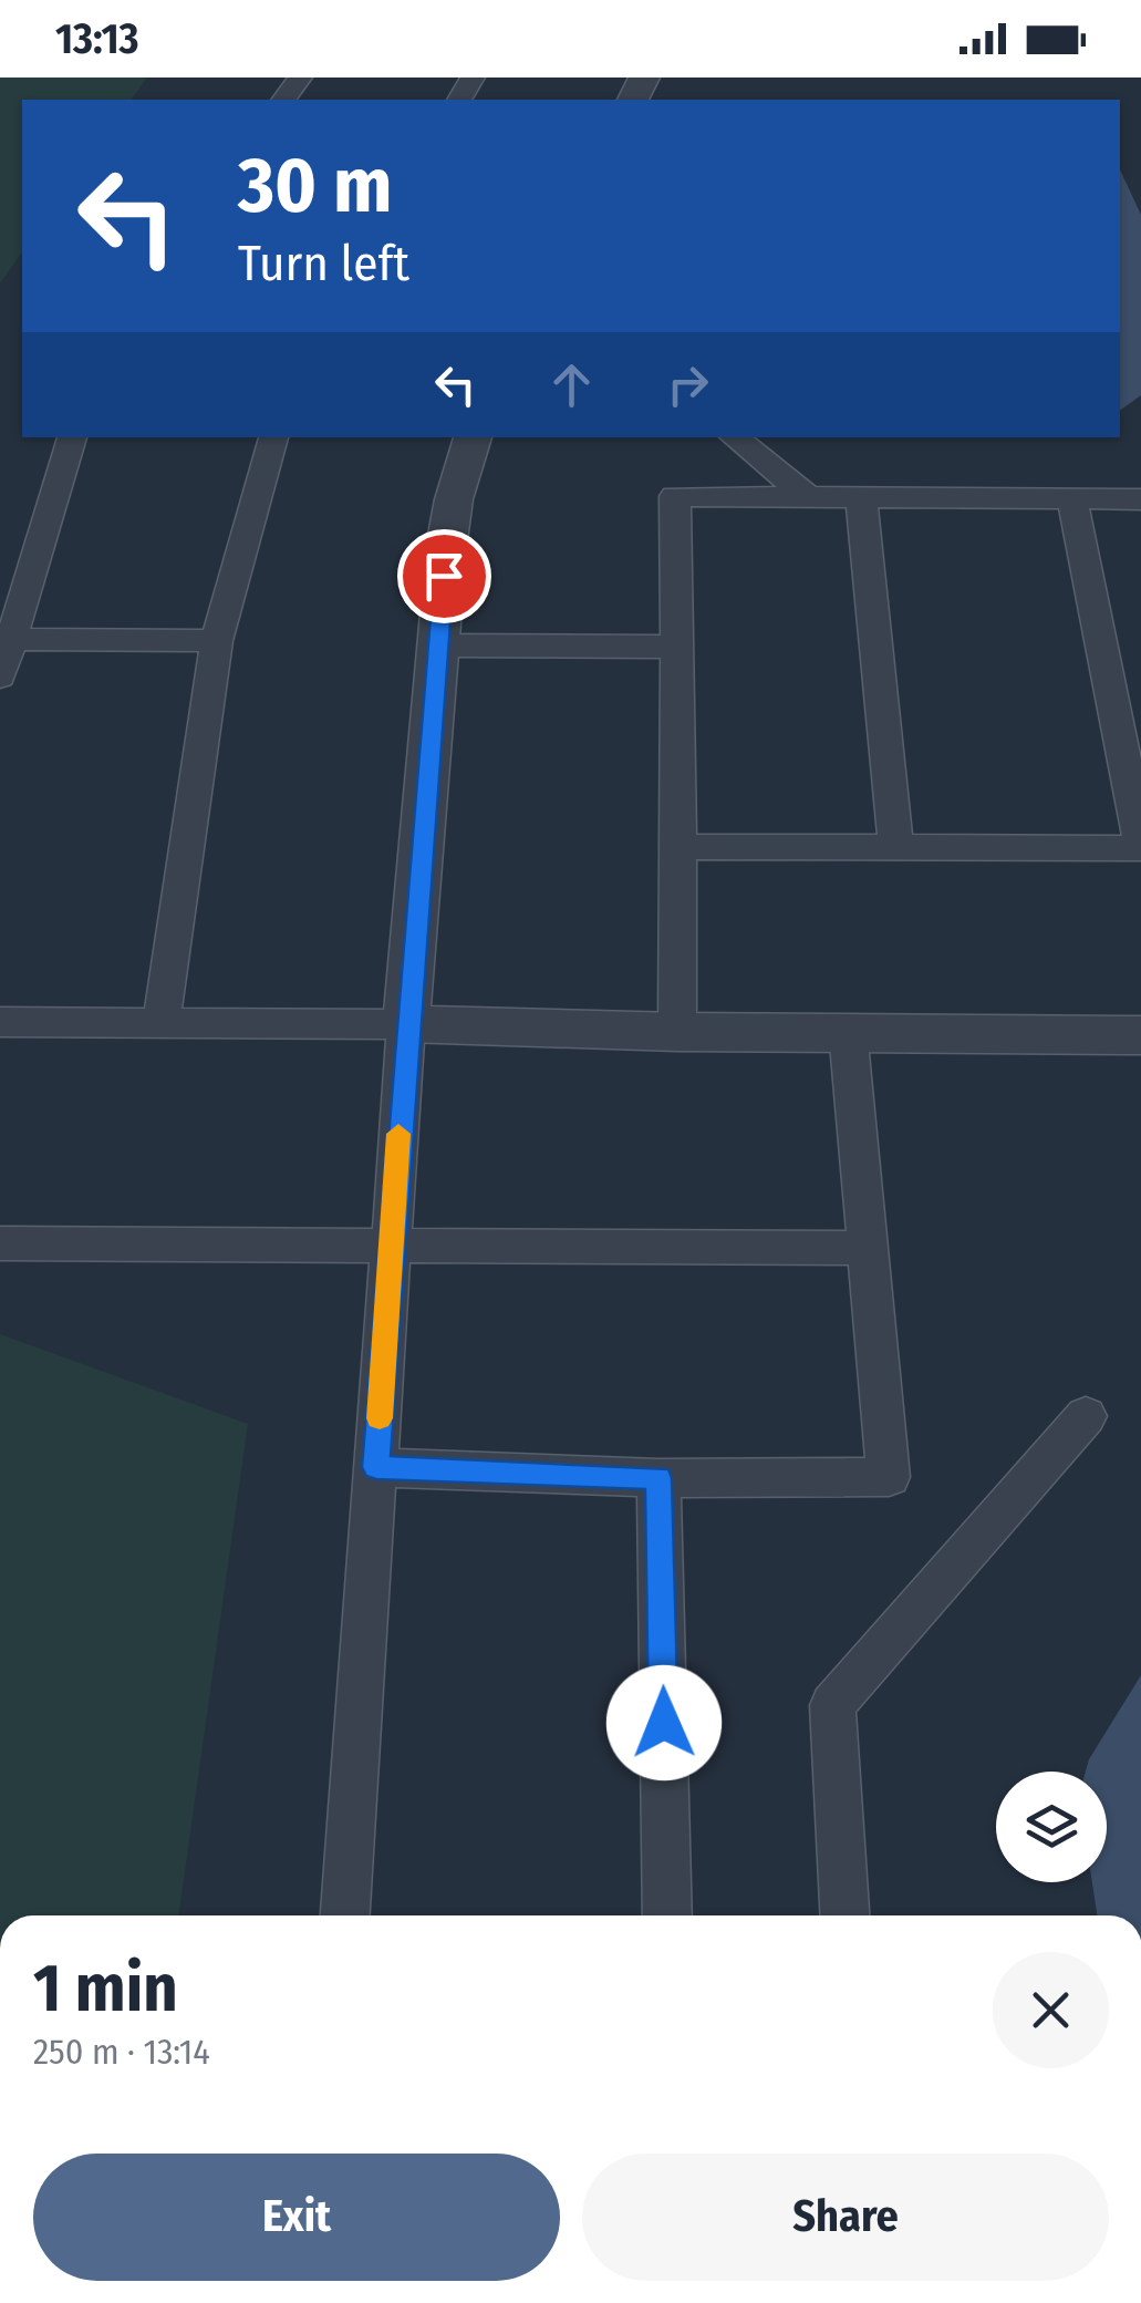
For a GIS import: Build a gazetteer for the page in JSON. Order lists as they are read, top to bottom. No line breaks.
{"page":{"status":"13:13","turn":["30 m","Turn left"],"heading":["1 min","250 m · 13:14"],"buttons":["Exit","Share"]}}
